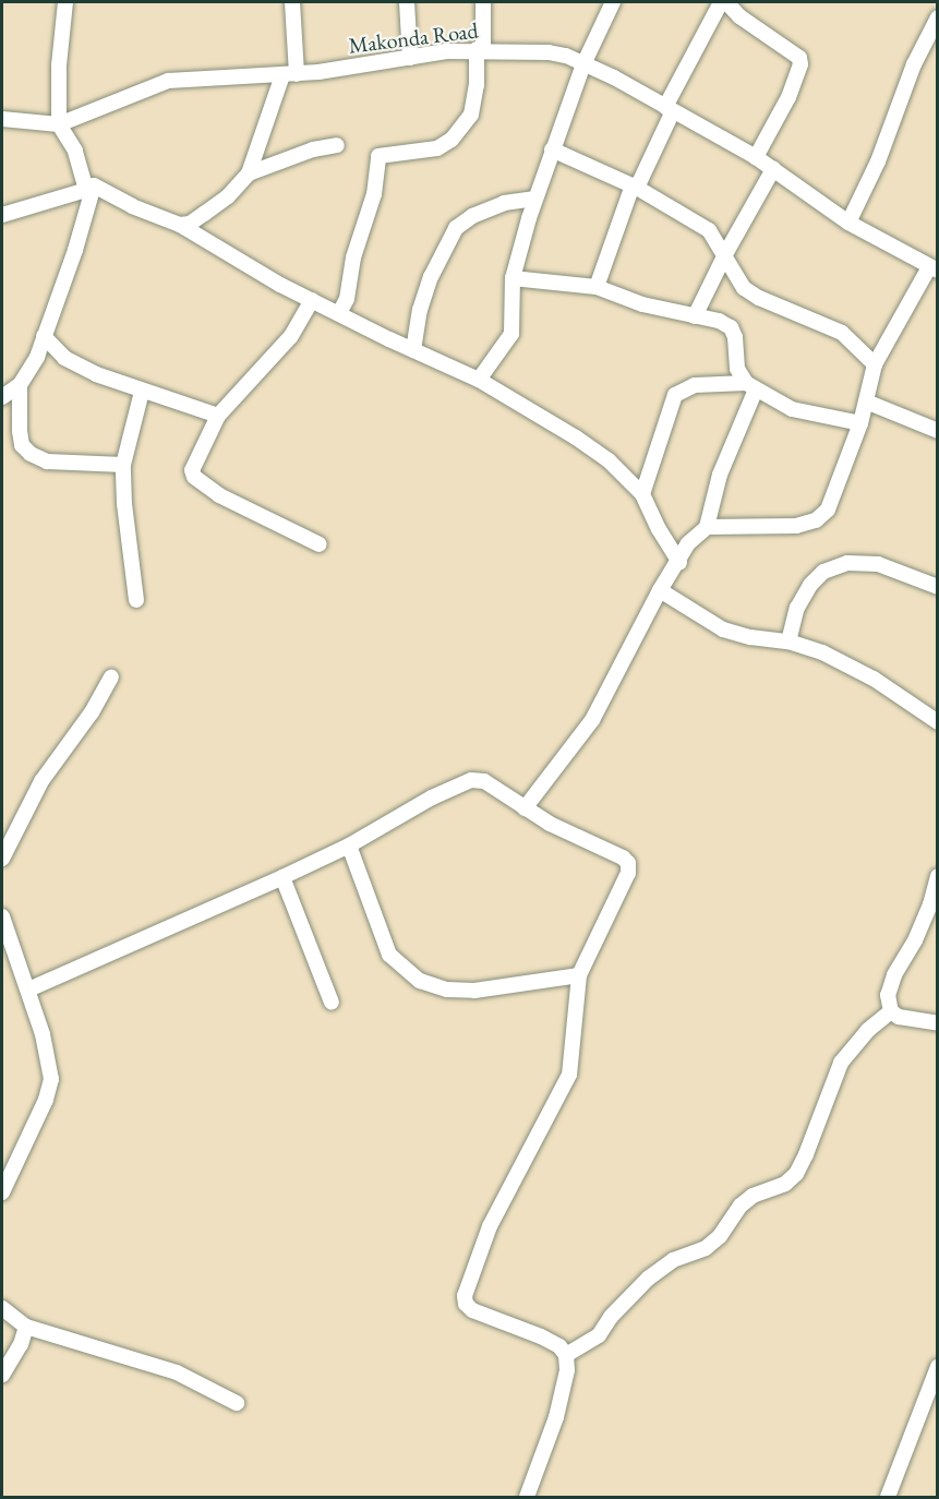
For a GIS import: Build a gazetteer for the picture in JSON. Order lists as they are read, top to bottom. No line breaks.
{"streets":{"street":["Makonda Road"]}}
